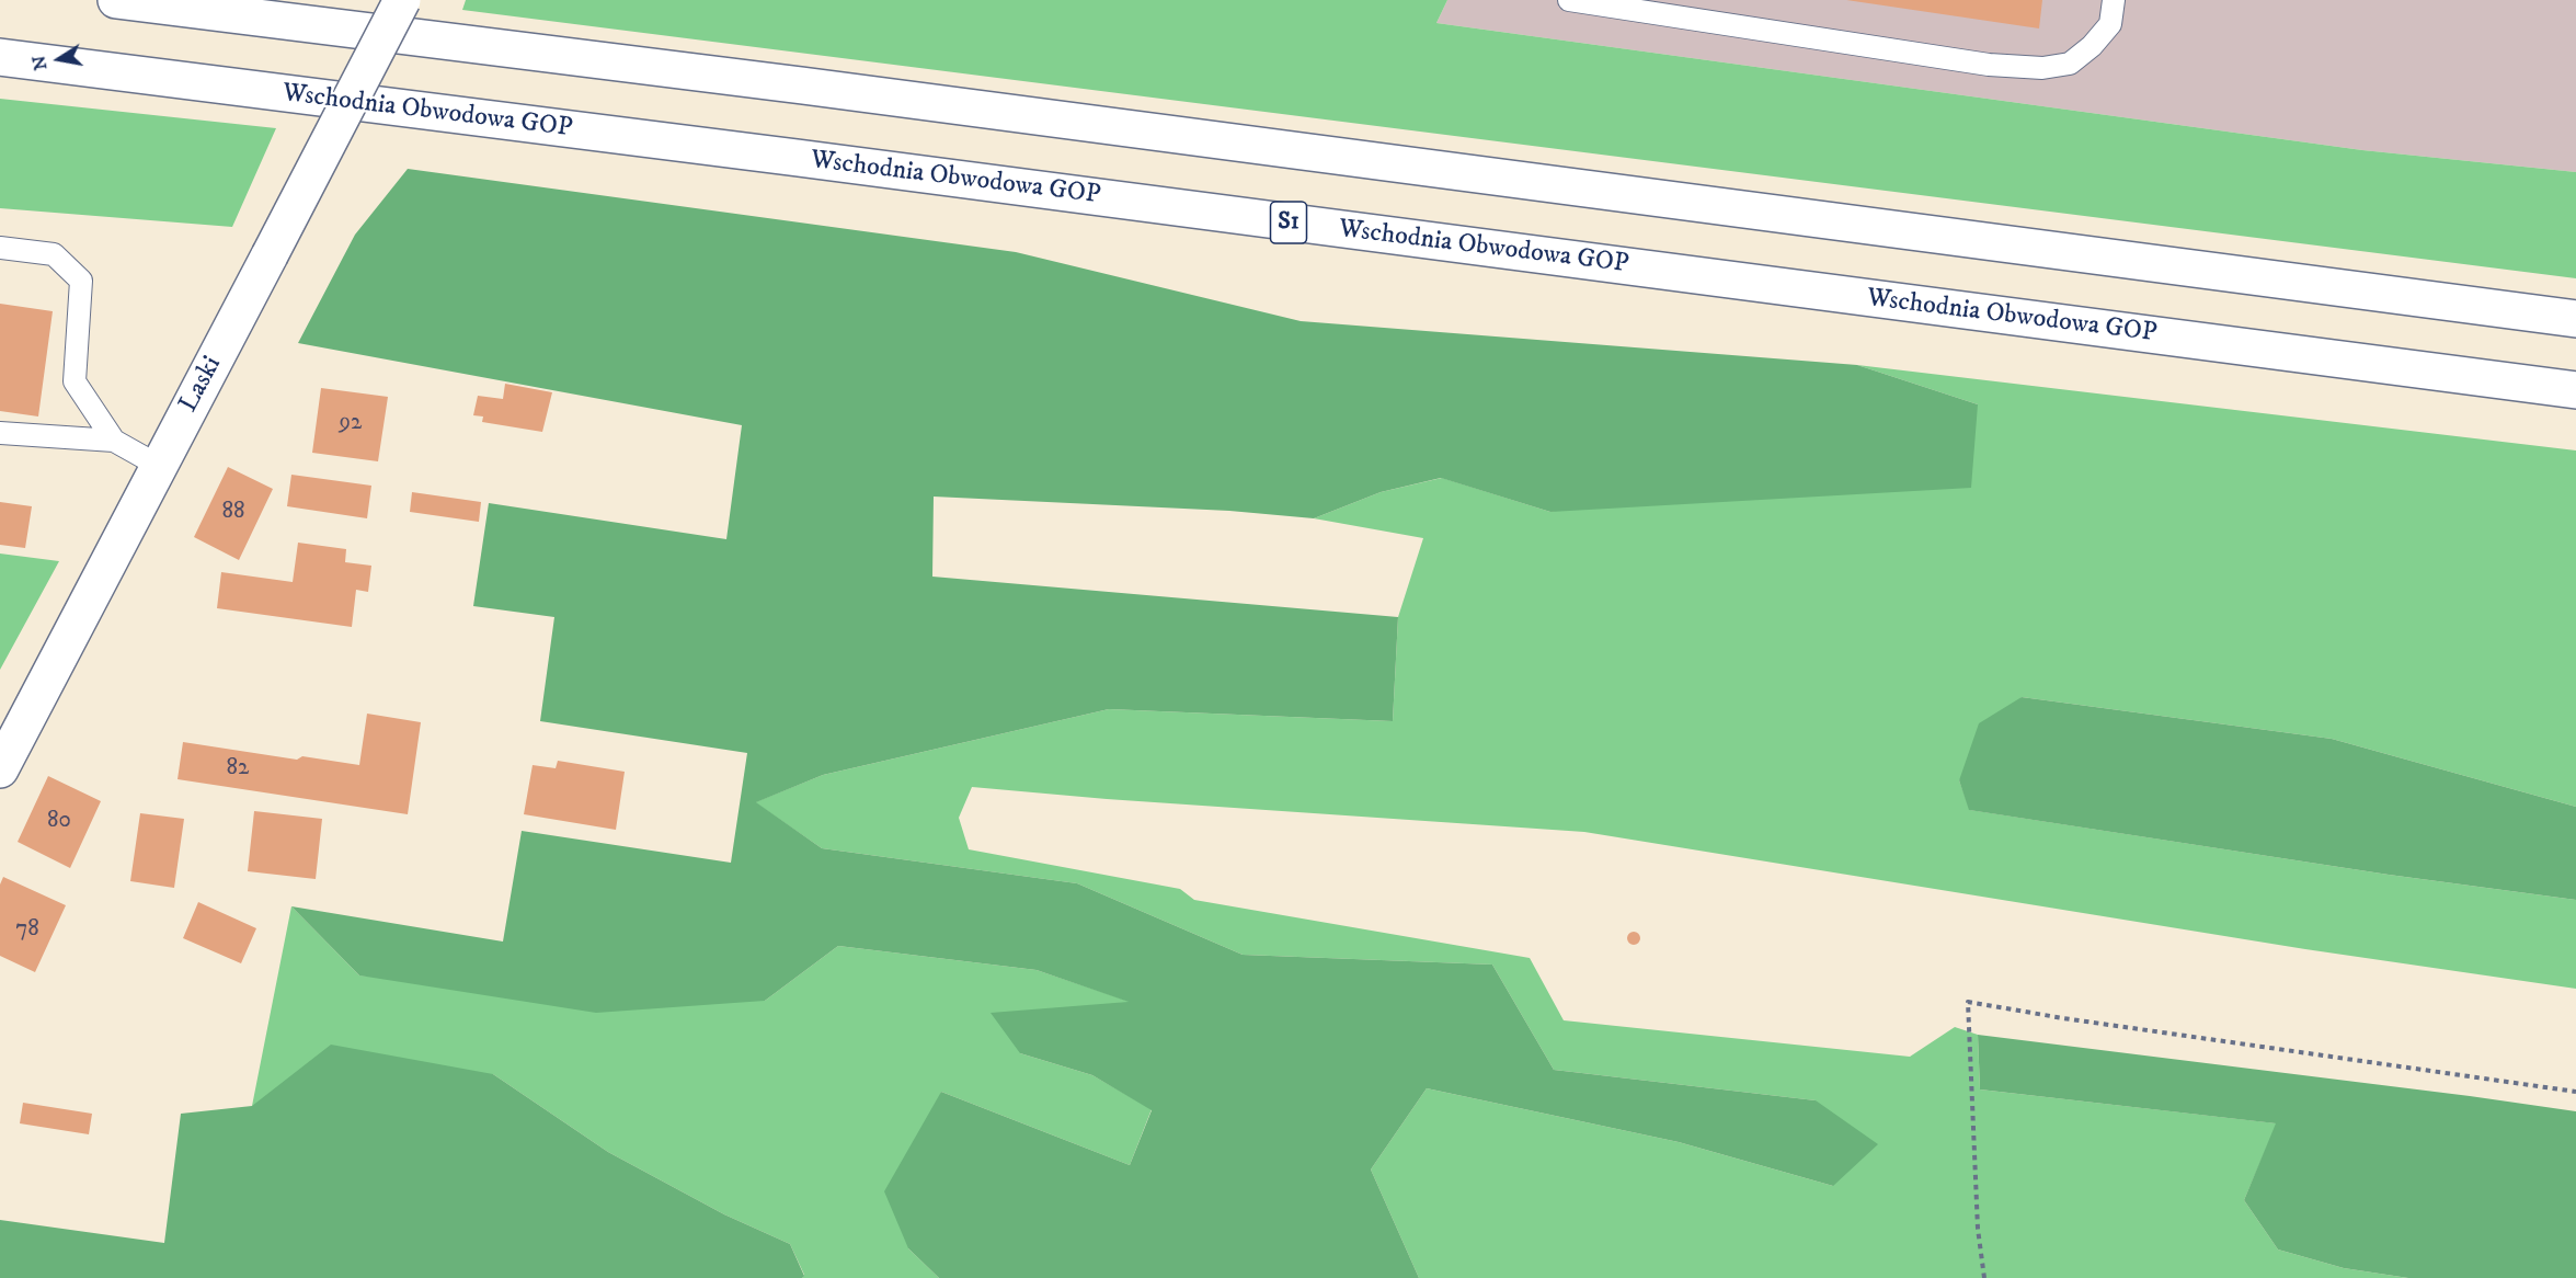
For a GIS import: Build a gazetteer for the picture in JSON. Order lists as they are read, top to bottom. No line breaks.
{"streets":{"main road":["Wschodnia Obwodowa GOP","S1","Laski"]},"house_numbers":["92","88","82","80","78"],"north":"left"}
